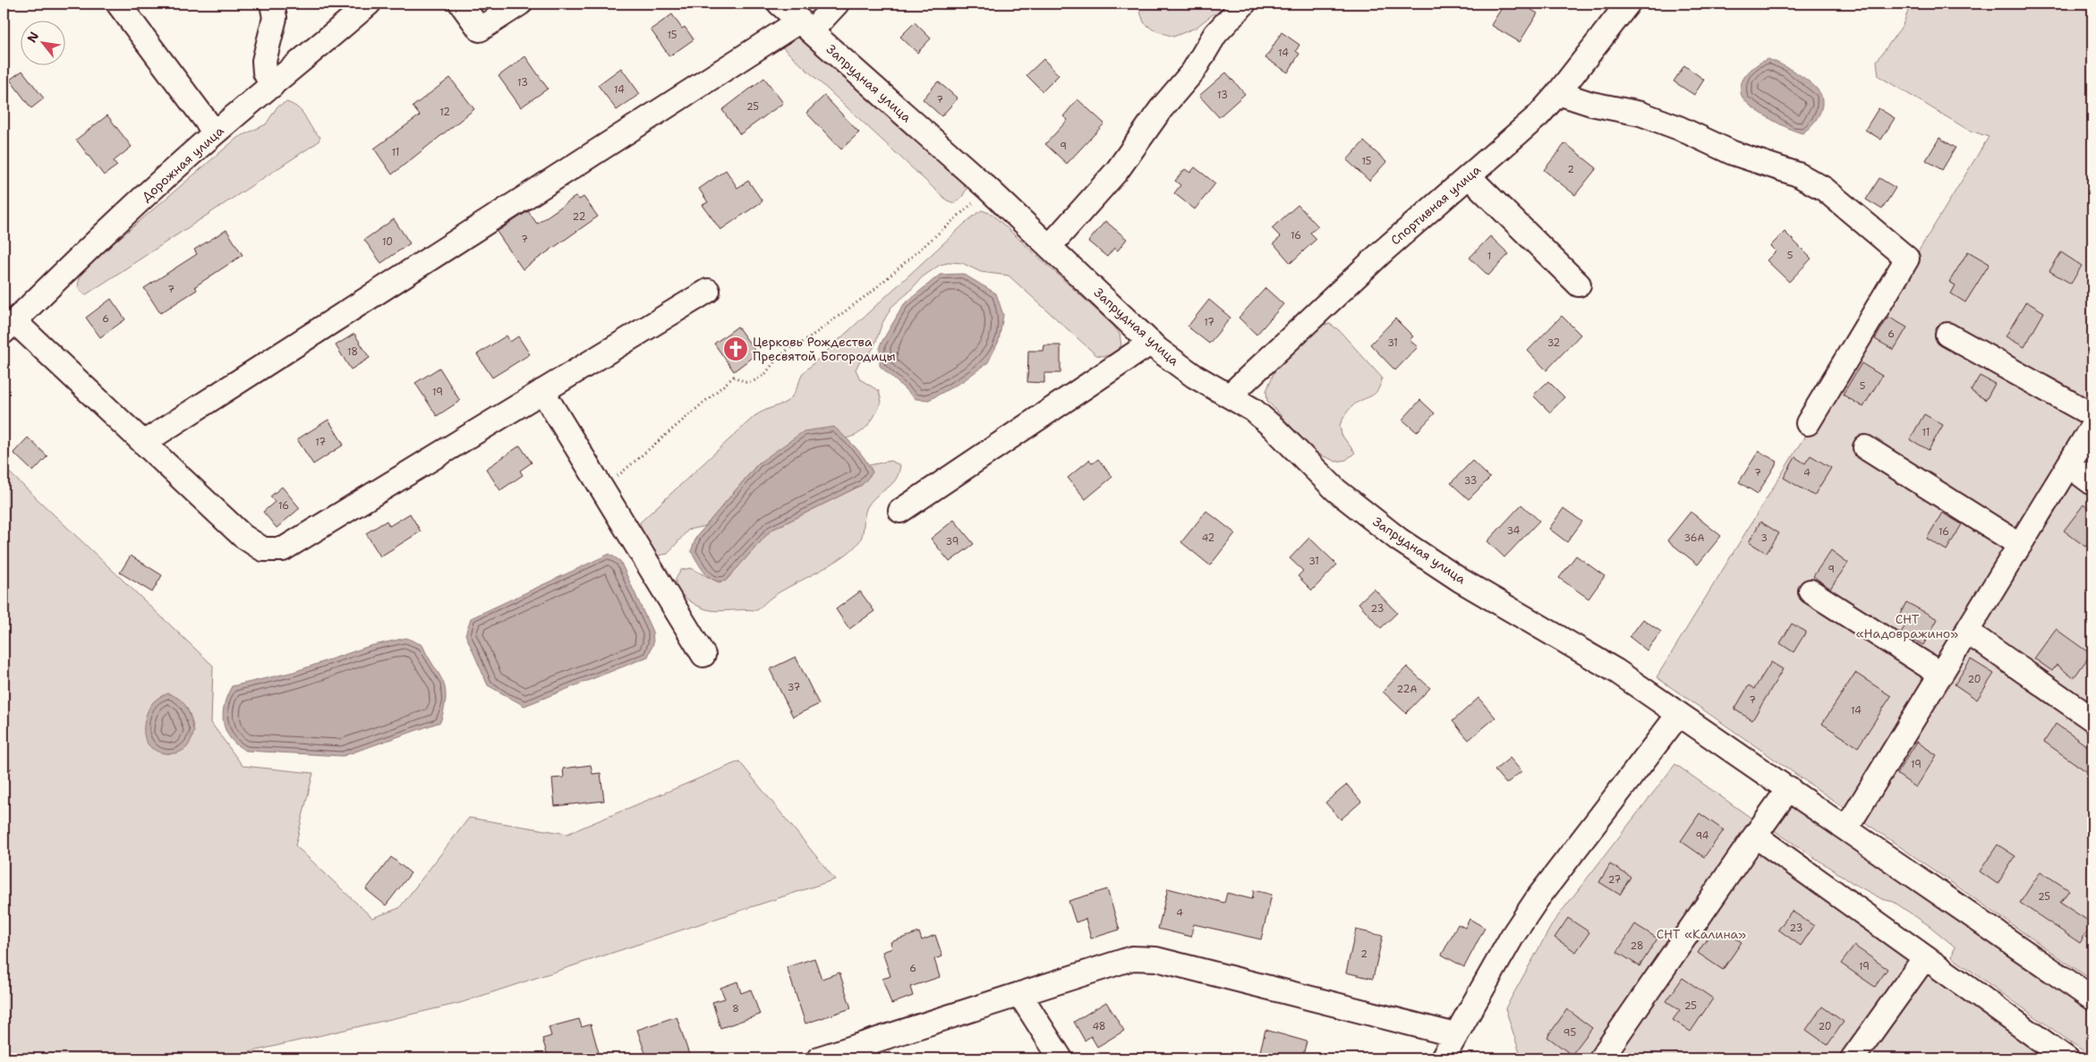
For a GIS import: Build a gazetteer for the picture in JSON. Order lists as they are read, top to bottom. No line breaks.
{"streets":{"street":["Запрудная улица","Дорожная улица","Спортивная улица"]},"crossings":[["Запрудная улица","Спортивная улица"]],"parks":["СНТ «Надовражино»","СНТ «Калина»"],"places":{"church":["Церковь Рождества Пресвятой Богородицы"]},"house_numbers":["15","14","13","14","13","7","25","12","9","11","15","2","22","16","7","10","5","1","7","6","17","6","31","32","18","5","19","11","17","7","4","33","16","34","16","42","36А","3","39","31","9","23","20","37","22А","7","14","19","94","27","25","4","23","28","2","19","6","25","8","48","20","95"],"north":"top left"}
